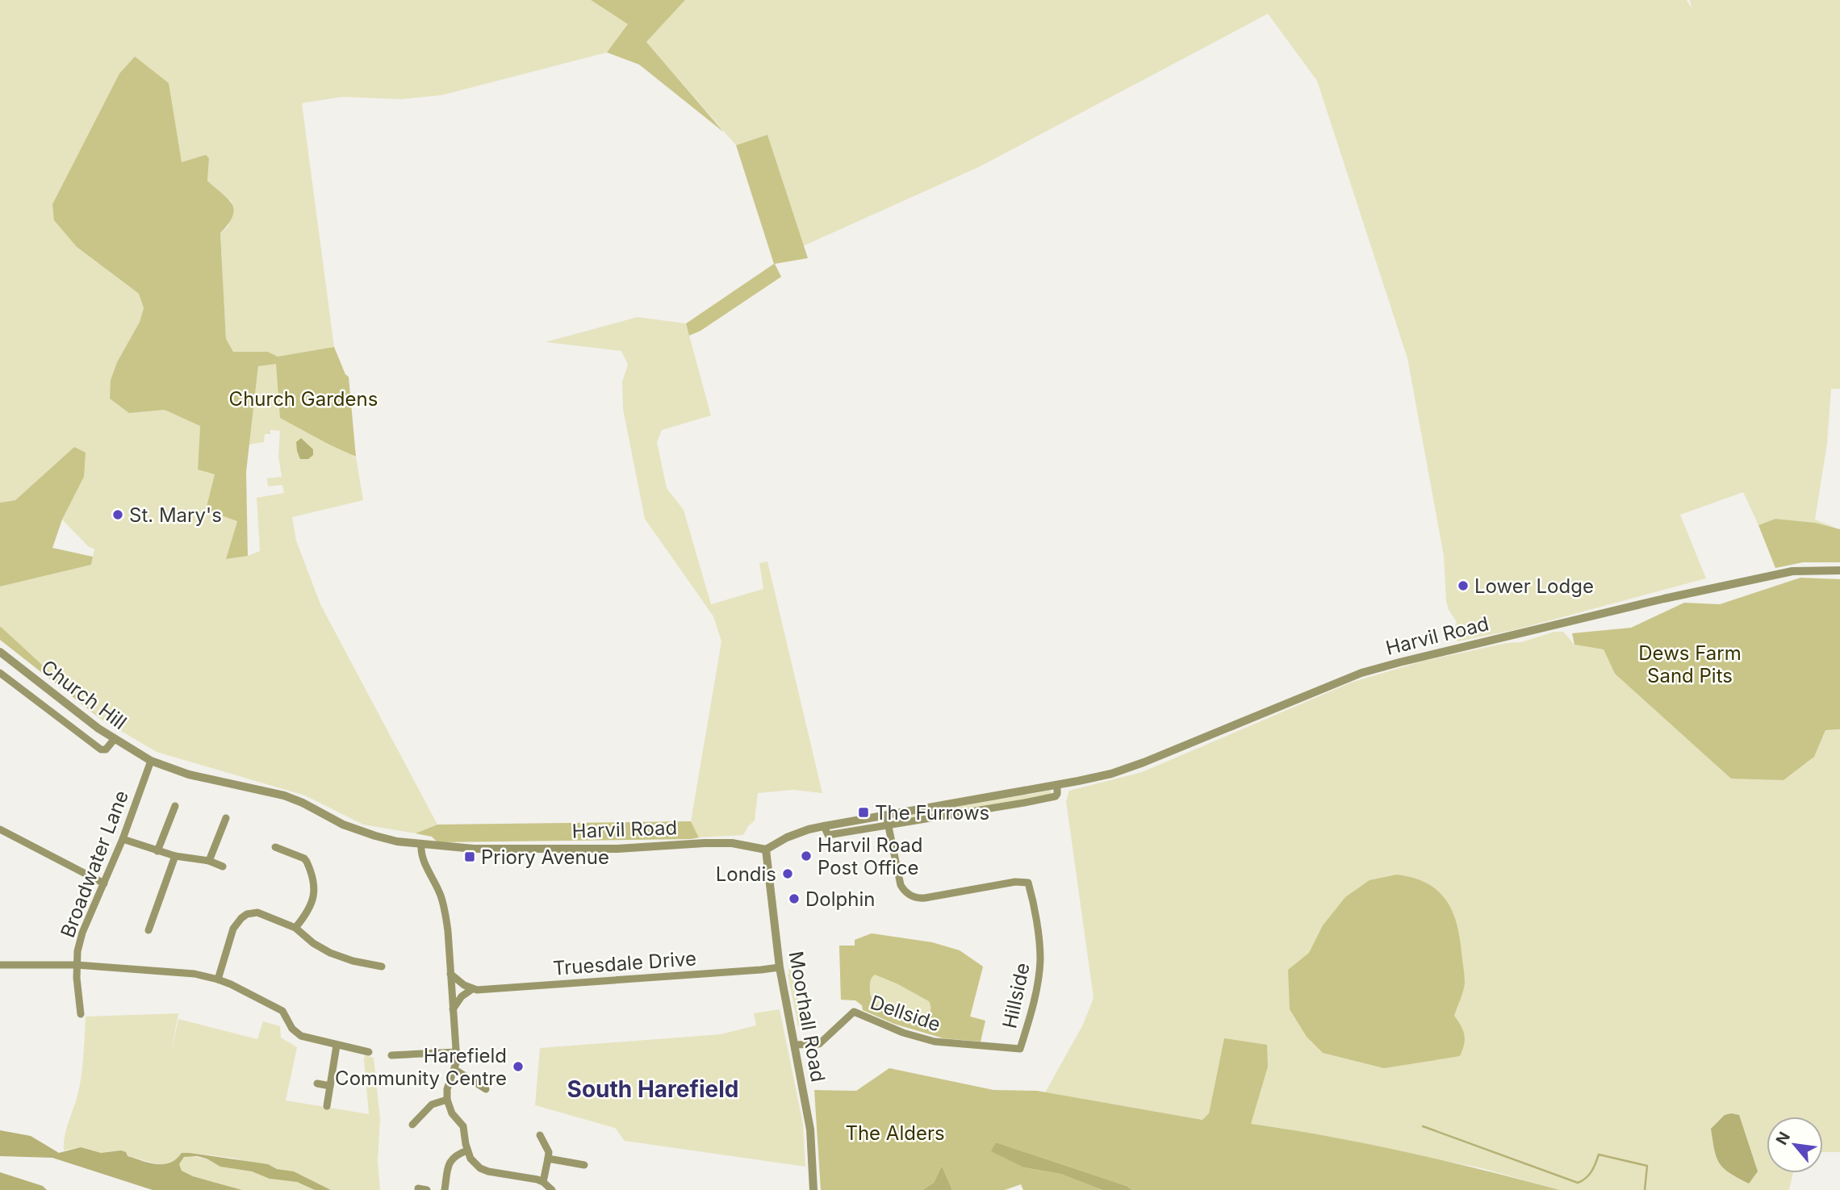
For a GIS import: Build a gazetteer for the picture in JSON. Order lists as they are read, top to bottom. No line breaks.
{"streets":{"street":["Harvil Road","Church Hill","Broadwater Lane","Truesdale Drive","Hillside","Dellside","Moorhall Road"]},"crossings":[["Harvil Road","Church Hill"],["Harvil Road","Moorhall Road"],["Church Hill","Broadwater Lane"],["Truesdale Drive","Moorhall Road"],["Hillside","Dellside"],["Dellside","Moorhall Road"]],"districts":["South Harefield"],"parks":["Church Gardens","Dews Farm Sand Pits","The Alders"],"places":{"other":["St. Mary's","Lower Lodge","Harvil Road Post Office","Londis","Dolphin","Harefield Community Centre"],"transit":["The Furrows","Priory Avenue"]},"north":"top left"}
